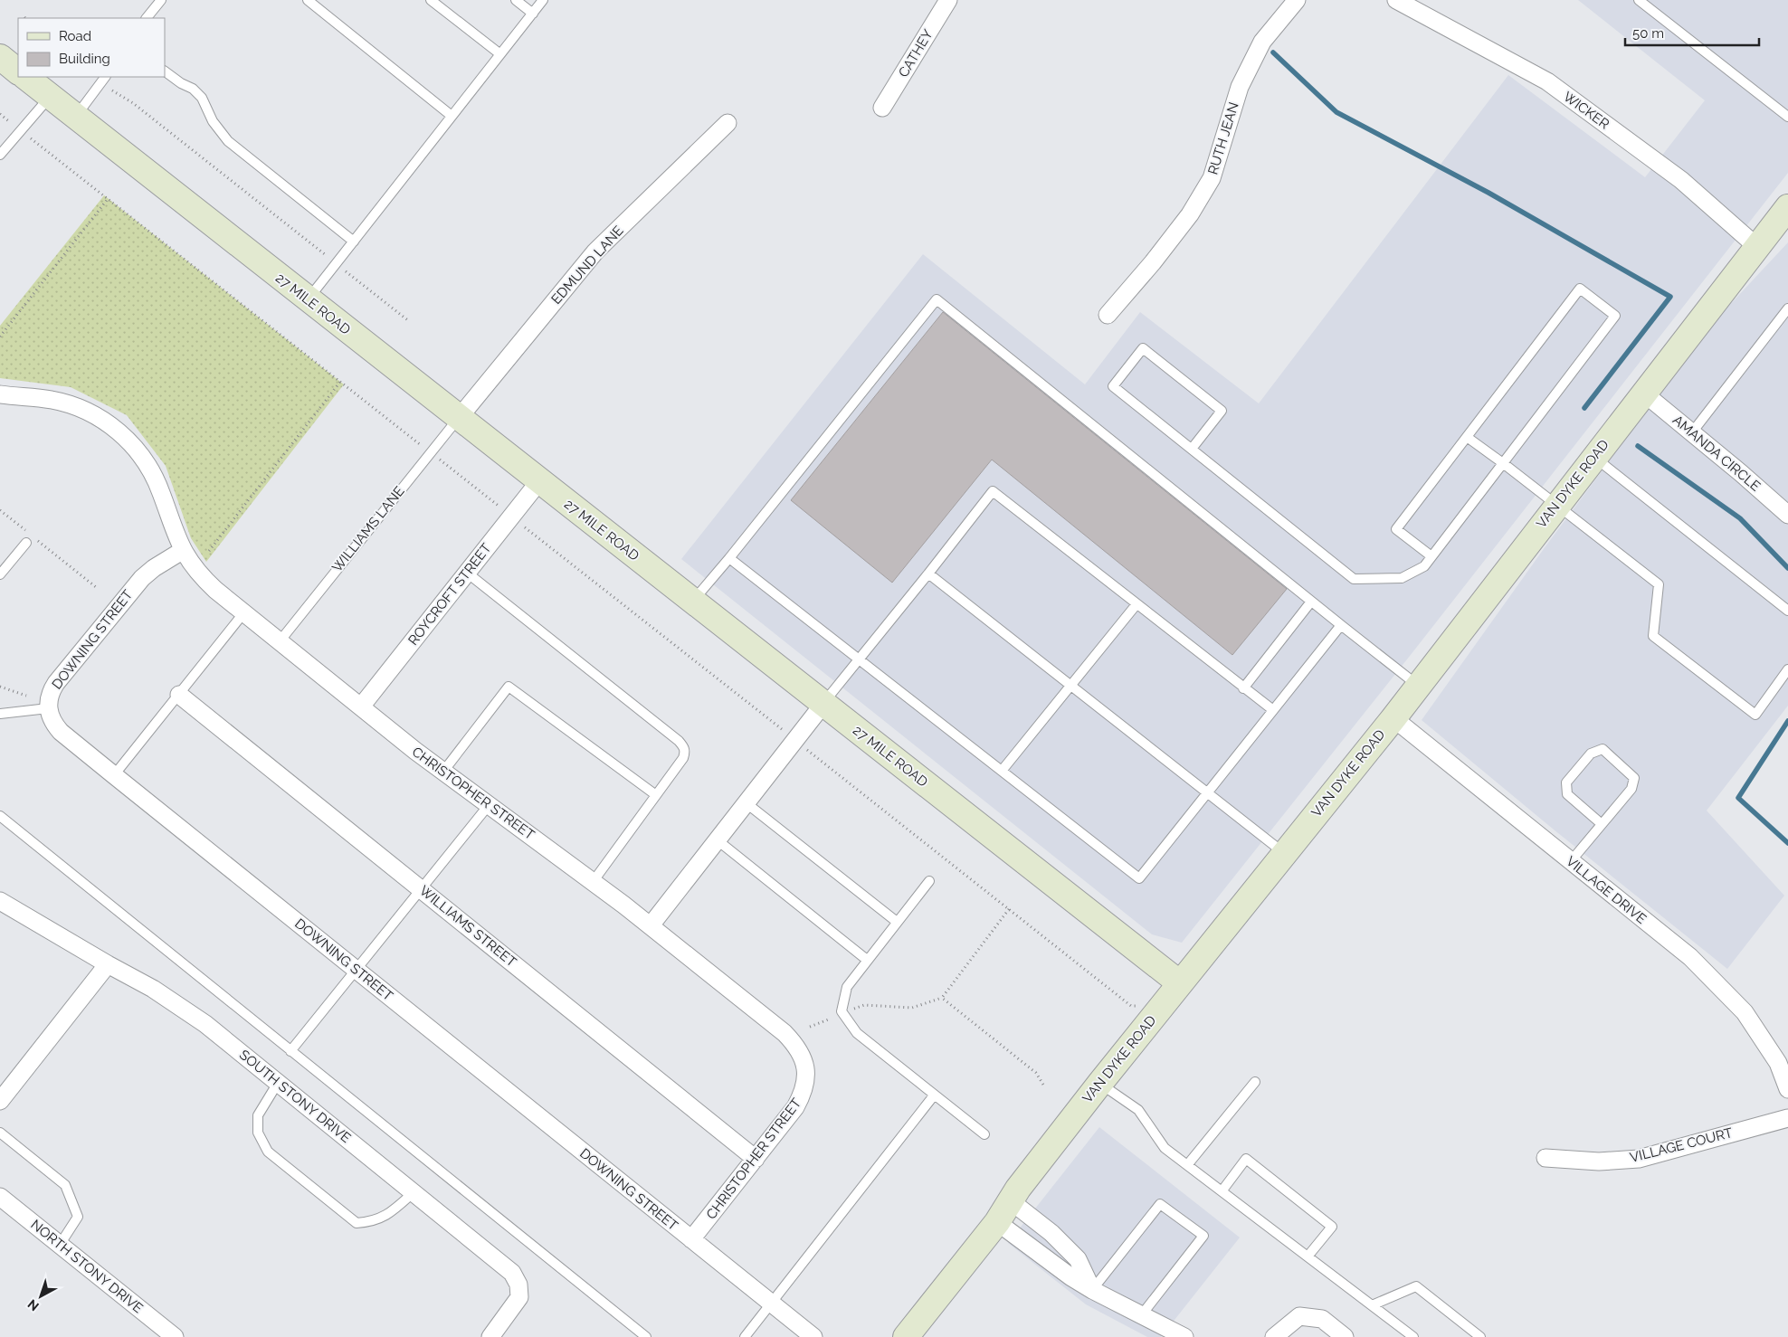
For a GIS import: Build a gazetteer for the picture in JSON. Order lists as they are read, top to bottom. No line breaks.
{"streets":{"street":["CATHEY","WICKER","RUTH JEAN","EDMUND LANE","27 MILE ROAD","AMANDA CIRCLE","VAN DYKE ROAD","ROYCROFT STREET","DOWNING STREET","CHRISTOPHER STREET","VILLAGE DRIVE","WILLIAMS STREET","SOUTH STONY DRIVE","VILLAGE COURT","NORTH STONY DRIVE"],"lane":["WILLIAMS LANE"]},"crossings":[["WICKER","VAN DYKE ROAD"],["EDMUND LANE","27 MILE ROAD"],["EDMUND LANE","WILLIAMS LANE"],["27 MILE ROAD","VAN DYKE ROAD"],["27 MILE ROAD","WILLIAMS LANE"],["27 MILE ROAD","ROYCROFT STREET"],["AMANDA CIRCLE","VAN DYKE ROAD"],["VAN DYKE ROAD","VILLAGE DRIVE"],["WILLIAMS LANE","CHRISTOPHER STREET"],["ROYCROFT STREET","CHRISTOPHER STREET"],["DOWNING STREET","CHRISTOPHER STREET"],["CHRISTOPHER STREET","WILLIAMS STREET"]],"legend":["Road","Building"],"scale_bar":"50 m","north":"bottom left"}
